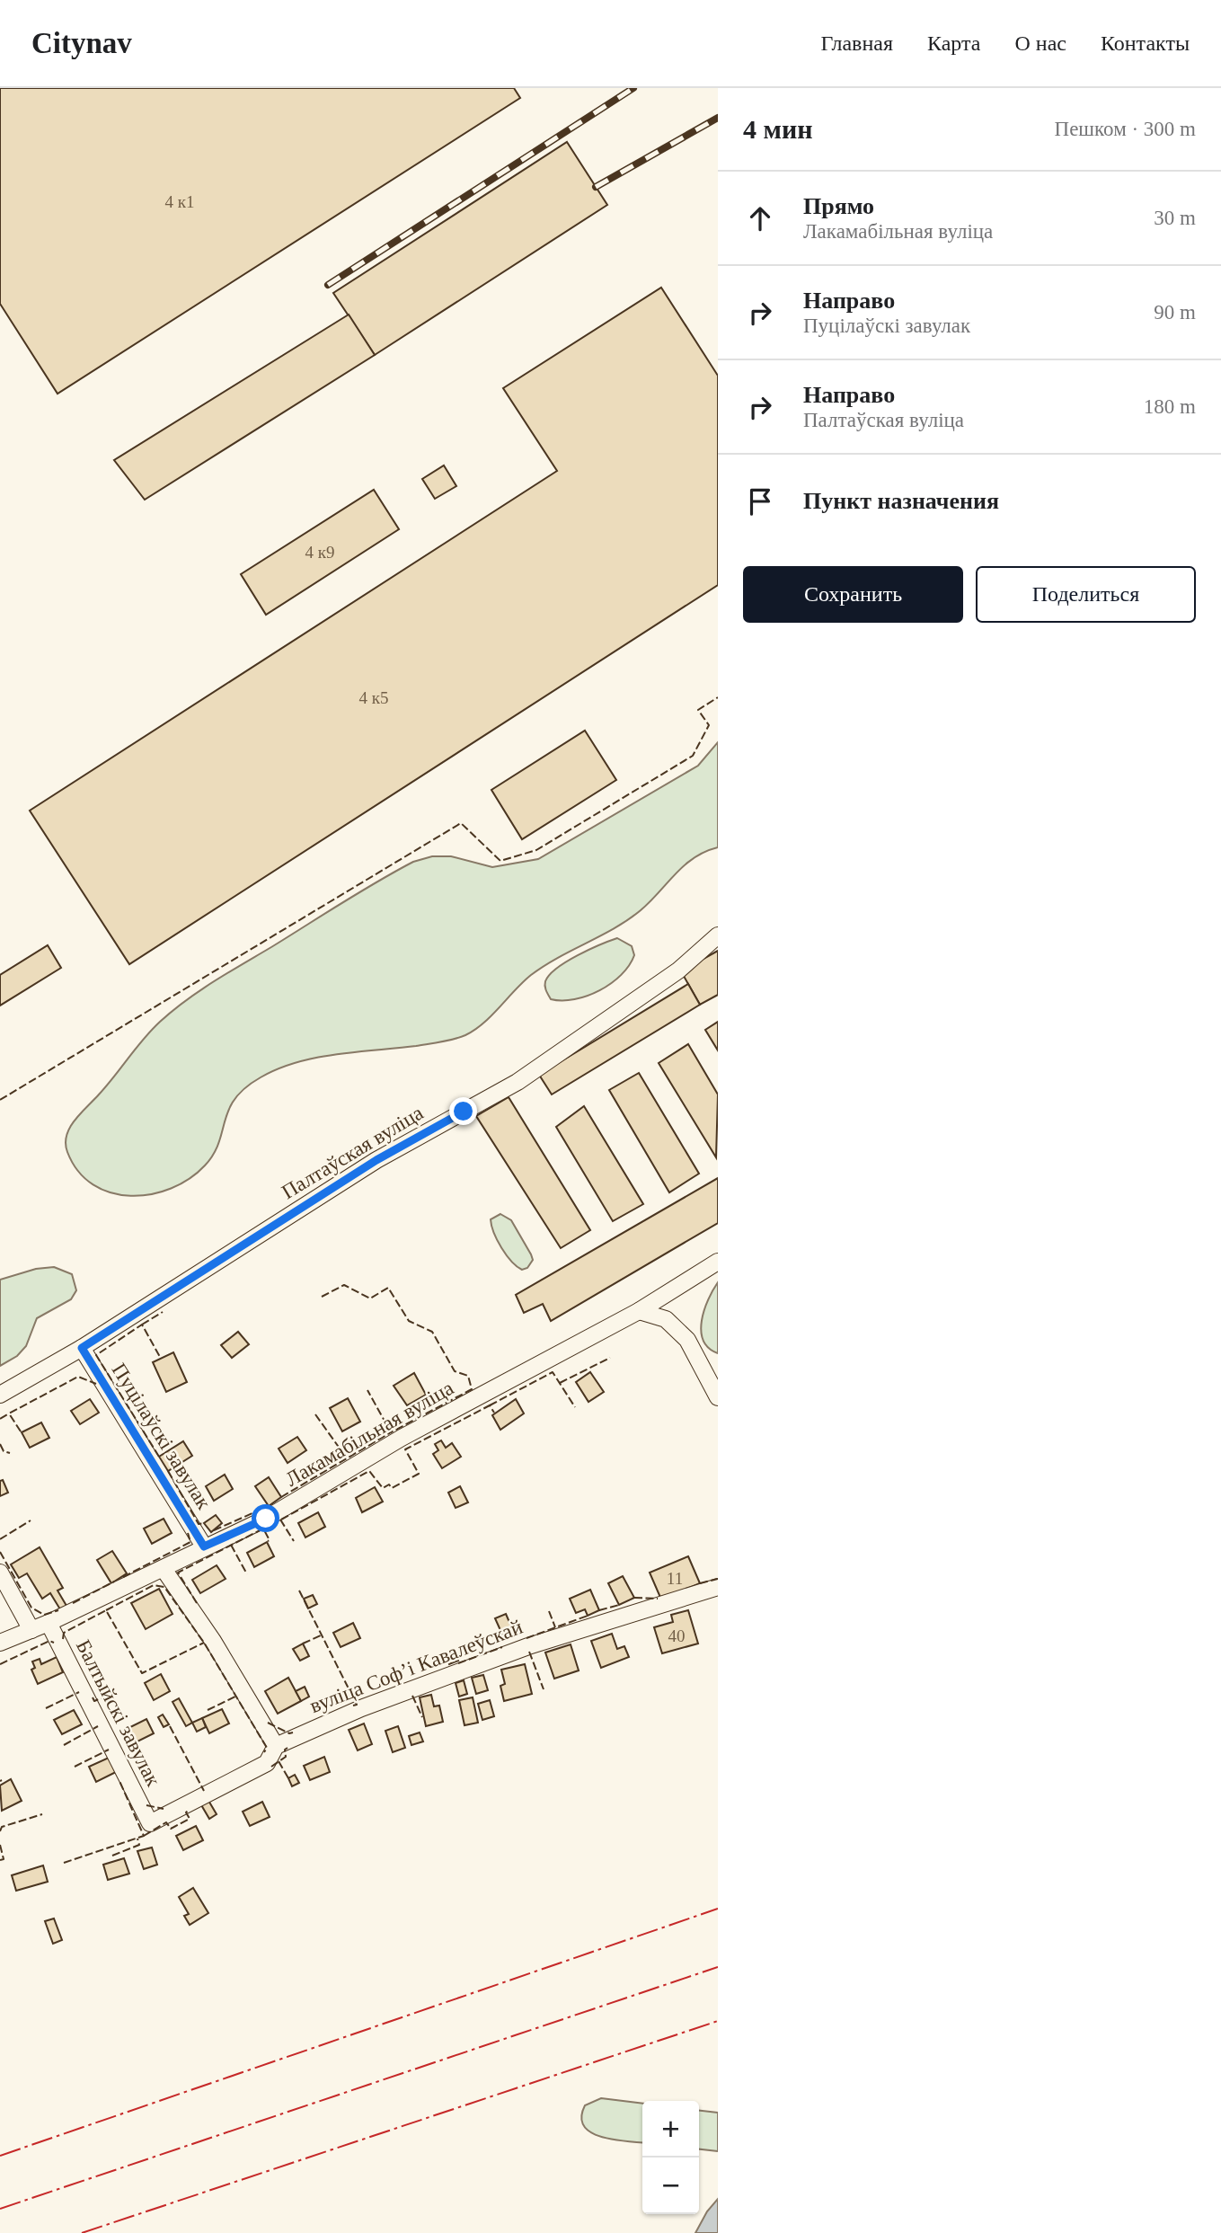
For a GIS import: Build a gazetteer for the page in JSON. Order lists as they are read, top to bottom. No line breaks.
{"streets":{"street":["Палтаўская вуліца","Лакамабільная вуліца","Пуцілаўскі завулак","вуліца Софʼі Кавалеўскай","Балтыйскі завулак"]},"crossings":[["Палтаўская вуліца","Пуцілаўскі завулак"],["Лакамабільная вуліца","Пуцілаўскі завулак"],["Лакамабільная вуліца","Балтыйскі завулак"],["вуліца Софʼі Кавалеўскай","Балтыйскі завулак"]],"house_numbers":["4 к1","4 к9","4 к5","11","40"],"page":{"header":"Citynav","nav":["Главная","Карта","О нас","Контакты"],"heading":["4 мин","Пешком · 300 m"],"list":[["Прямо","Лакамабільная вуліца","30 m"],["Направо","Пуцілаўскі завулак","90 m"],["Направо","Палтаўская вуліца","180 m"],"Пункт назначения"],"buttons":["Сохранить","Поделиться"],"map_buttons":["+","−"]}}
